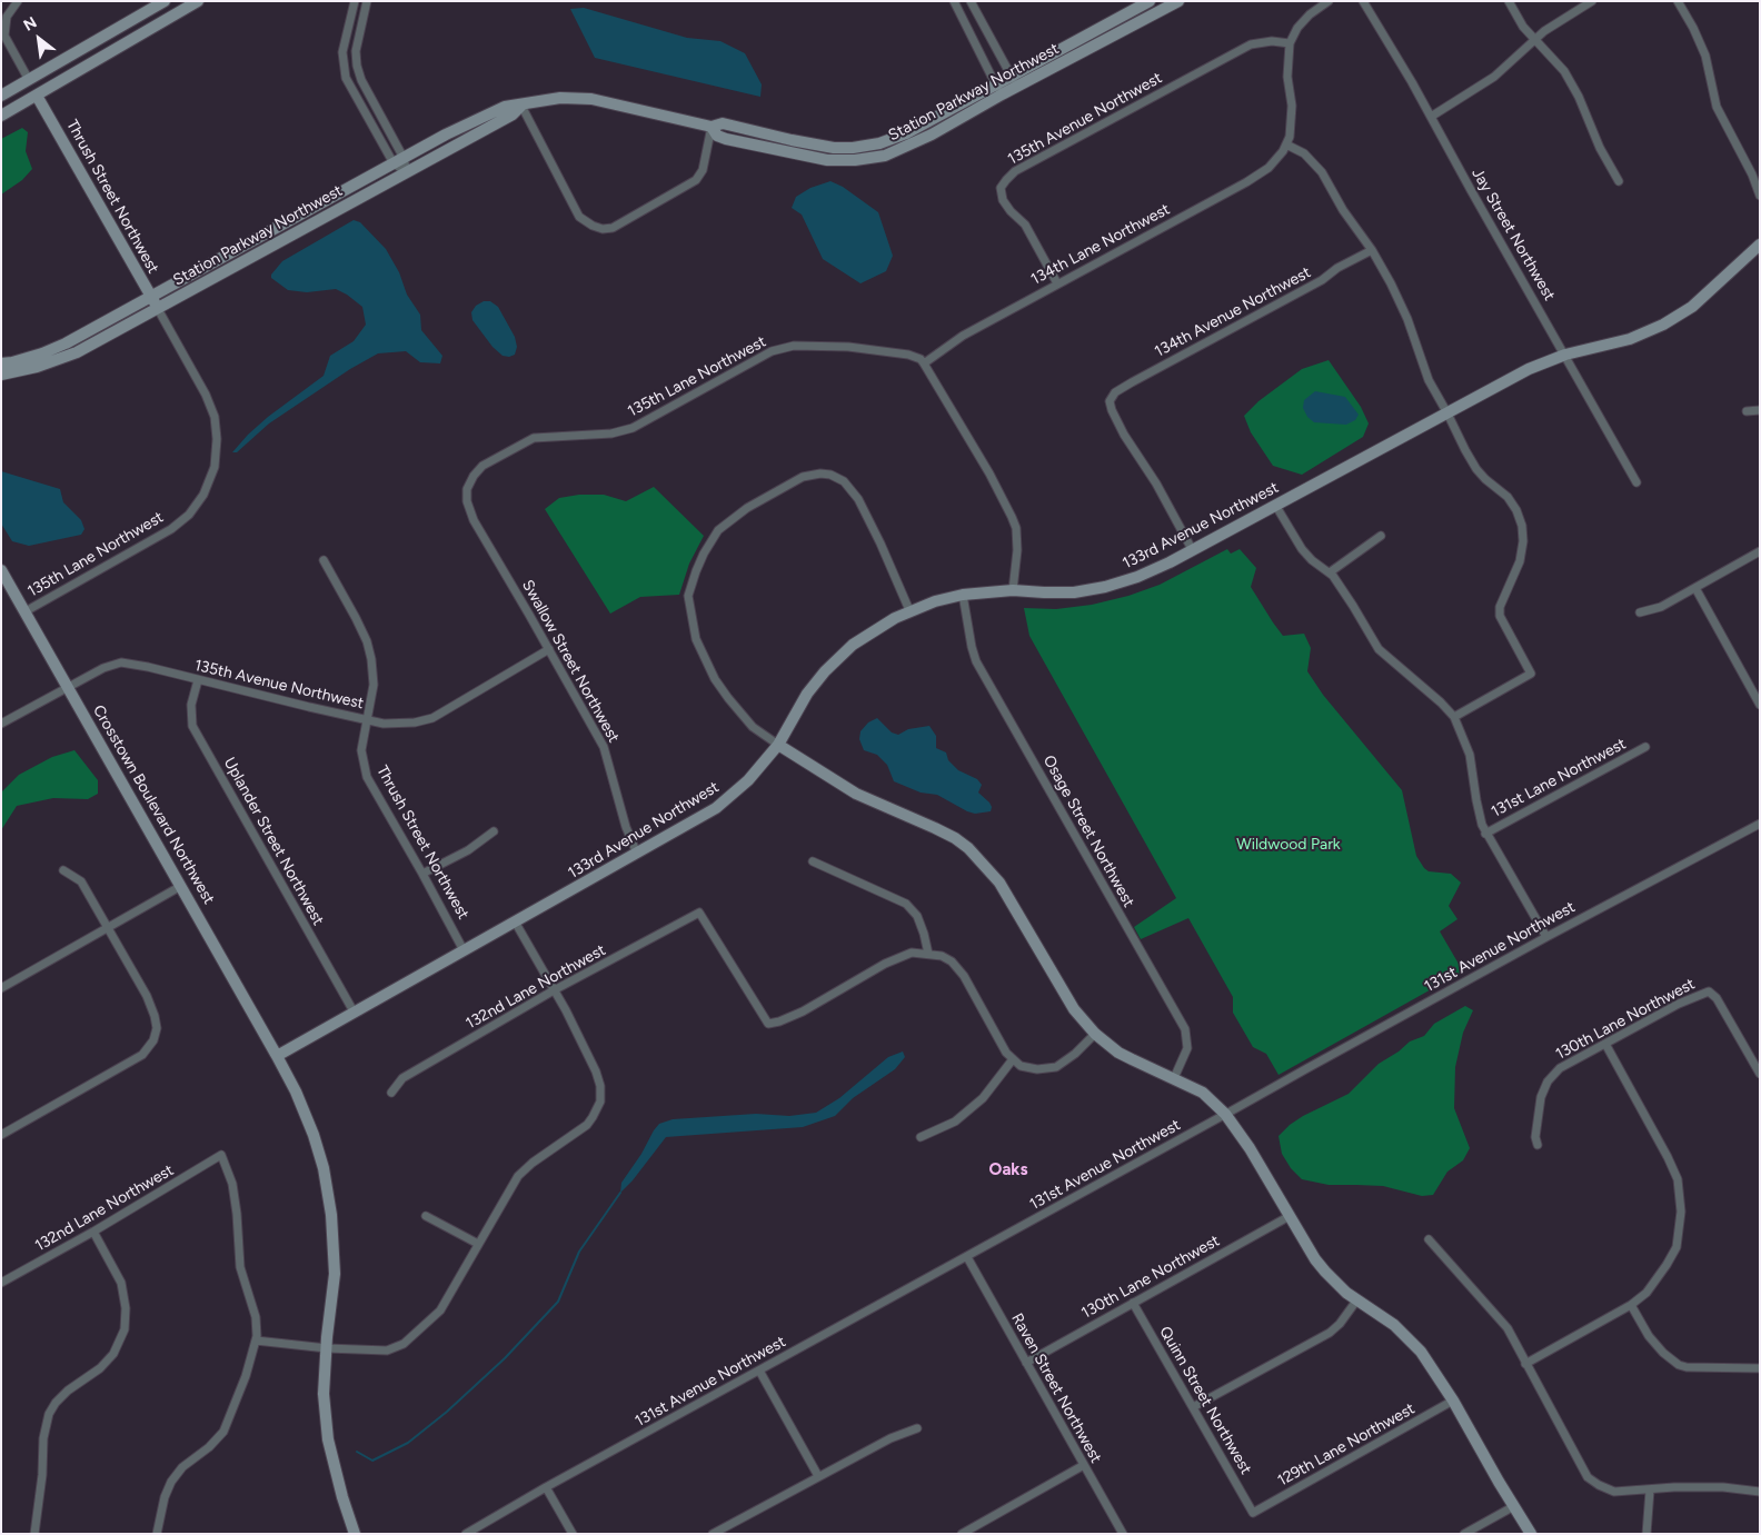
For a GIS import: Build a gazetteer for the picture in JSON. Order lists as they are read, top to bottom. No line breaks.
{"streets":{"street":["Station Parkway Northwest","135th Avenue Northwest","Thrush Street Northwest","Jay Street Northwest","134th Lane Northwest","134th Avenue Northwest","135th Lane Northwest","133rd Avenue Northwest","Swallow Street Northwest","131st Lane Northwest","Crosstown Boulevard Northwest","Osage Street Northwest","Uplander Street Northwest","131st Avenue Northwest","132nd Lane Northwest","130th Lane Northwest","Raven Street Northwest","Quinn Street Northwest","129th Lane Northwest"]},"crossings":[["Station Parkway Northwest","Thrush Street Northwest"],["135th Avenue Northwest","Thrush Street Northwest"],["135th Avenue Northwest","134th Lane Northwest"],["135th Avenue Northwest","Swallow Street Northwest"],["135th Avenue Northwest","Crosstown Boulevard Northwest"],["135th Avenue Northwest","Uplander Street Northwest"],["Thrush Street Northwest","135th Lane Northwest"],["Thrush Street Northwest","133rd Avenue Northwest"],["Jay Street Northwest","133rd Avenue Northwest"],["134th Lane Northwest","135th Lane Northwest"],["134th Avenue Northwest","133rd Avenue Northwest"],["135th Lane Northwest","Swallow Street Northwest"],["135th Lane Northwest","Crosstown Boulevard Northwest"],["133rd Avenue Northwest","Swallow Street Northwest"],["133rd Avenue Northwest","Crosstown Boulevard Northwest"],["133rd Avenue Northwest","Osage Street Northwest"],["133rd Avenue Northwest","Uplander Street Northwest"],["131st Avenue Northwest","Raven Street Northwest"],["130th Lane Northwest","Raven Street Northwest"],["130th Lane Northwest","Quinn Street Northwest"],["Quinn Street Northwest","129th Lane Northwest"]],"districts":["Oaks"],"parks":["Wildwood Park"],"north":"top left"}
